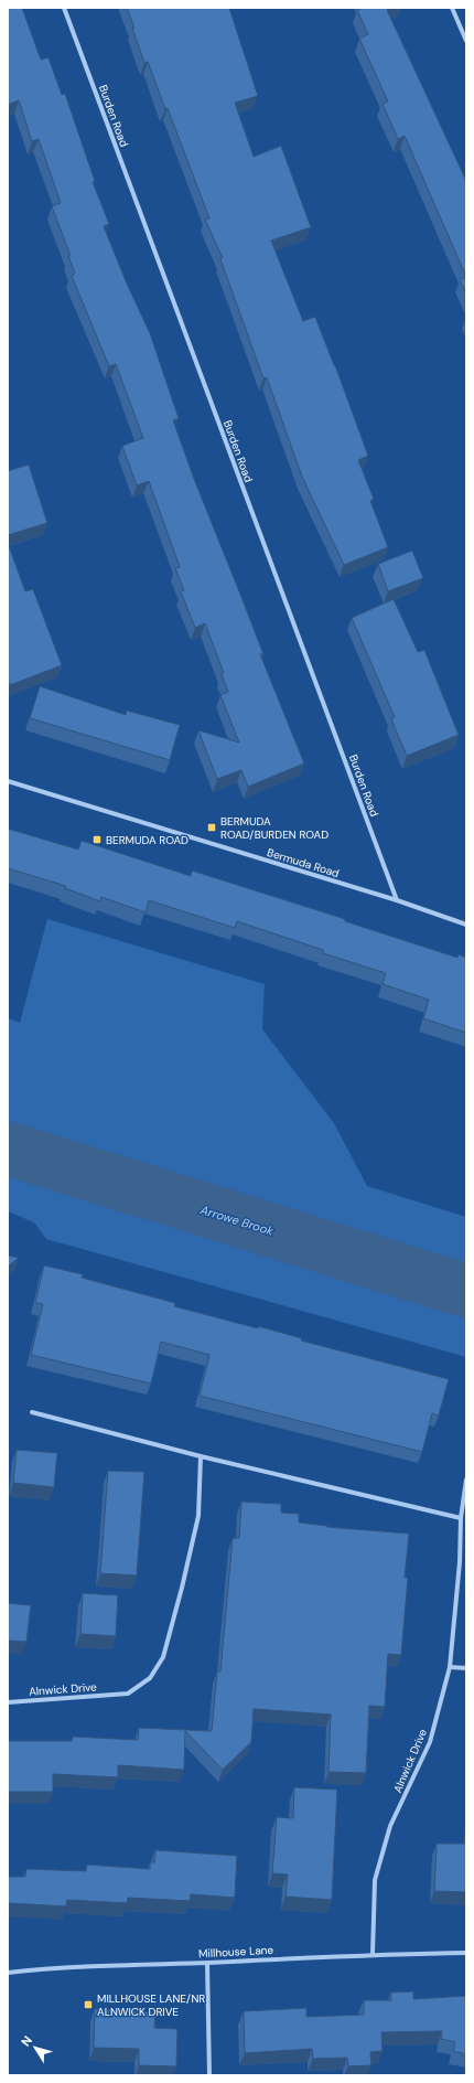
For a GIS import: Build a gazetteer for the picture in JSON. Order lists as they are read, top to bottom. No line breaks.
{"streets":{"street":["Burden Road","Bermuda Road","Alnwick Drive","Millhouse Lane"]},"crossings":[["Burden Road","Bermuda Road"],["Alnwick Drive","Millhouse Lane"]],"water":["Arrowe Brook"],"places":{"transit":["BERMUDA ROAD/BURDEN ROAD","BERMUDA ROAD","MILLHOUSE LANE/NR ALNWICK DRIVE"]},"north":"top left"}
